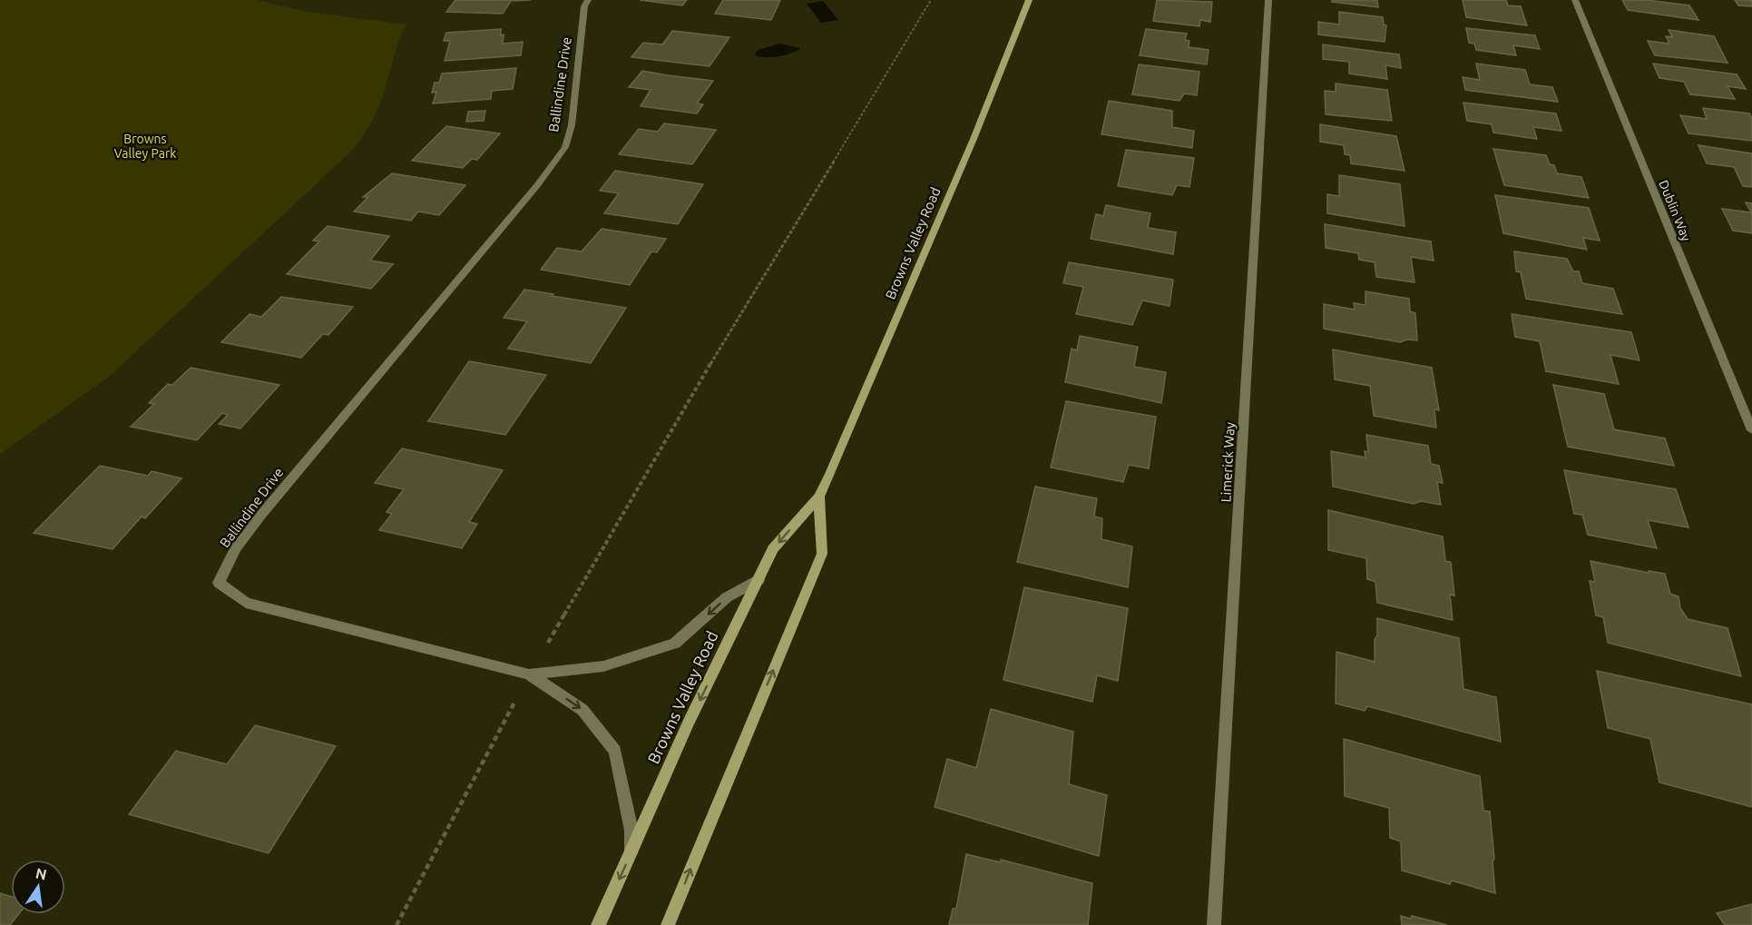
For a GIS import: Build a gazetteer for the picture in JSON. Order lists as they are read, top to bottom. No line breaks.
{"streets":{"main road":["Browns Valley Road"],"street":["Ballindine Drive","Dublin Way","Limerick Way"]},"crossings":[["Ballindine Drive","Browns Valley Road"]],"parks":["Browns Valley Park"],"north":"top"}
